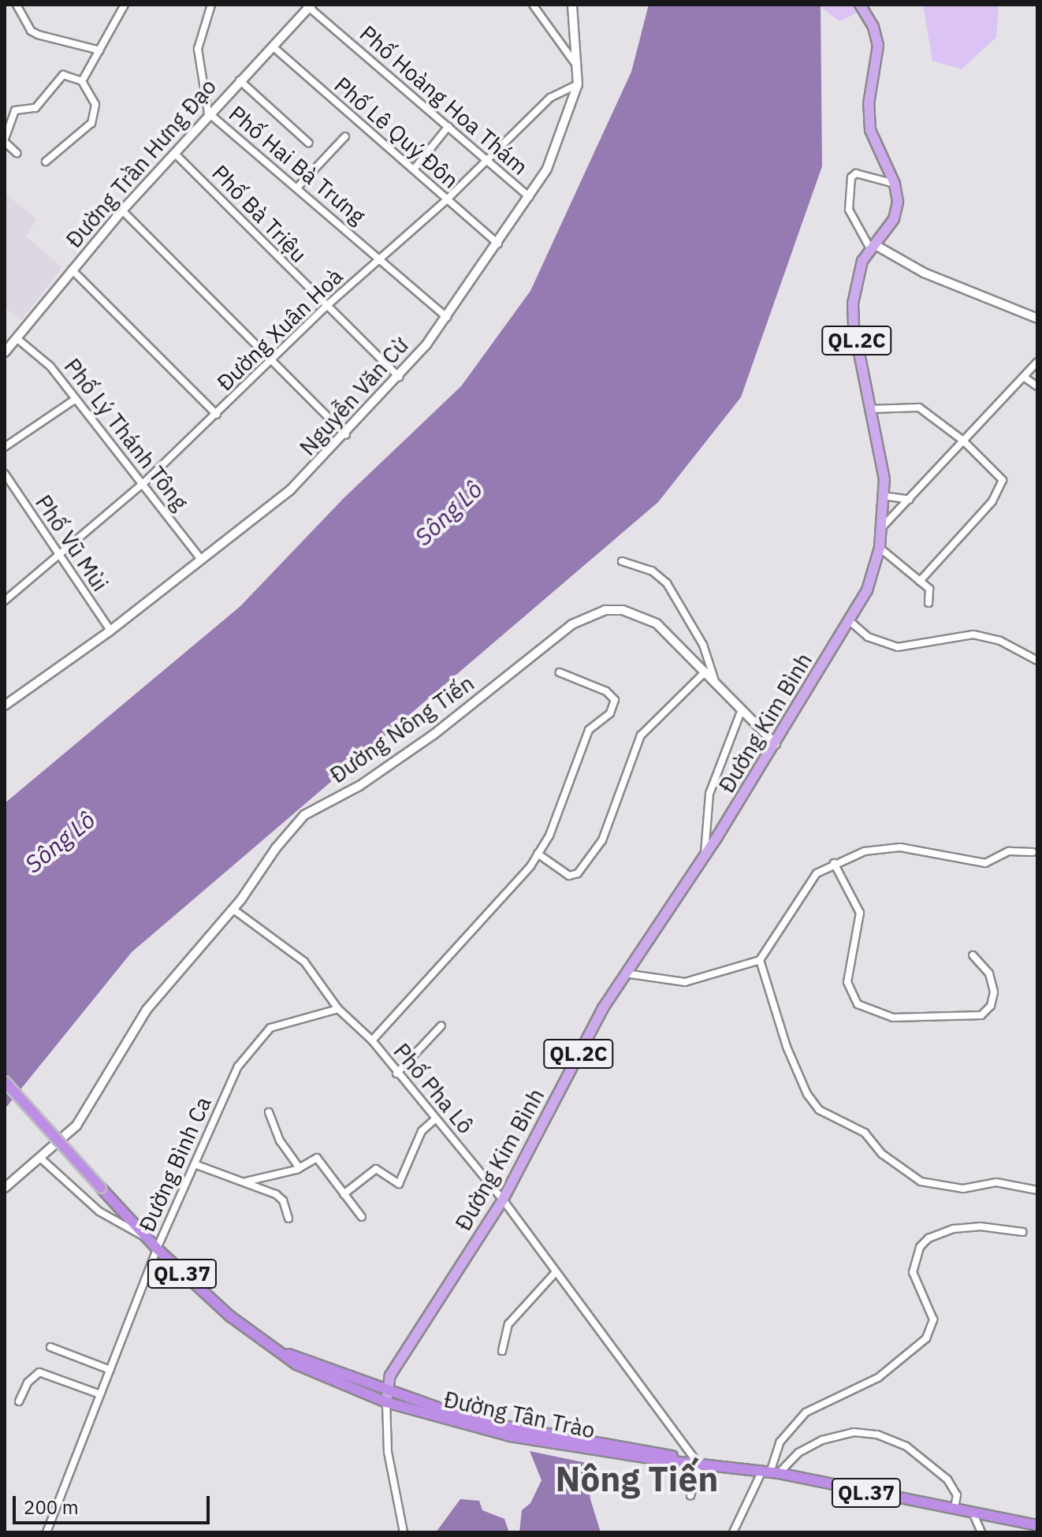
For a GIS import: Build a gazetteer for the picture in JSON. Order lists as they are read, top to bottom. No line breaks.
{"streets":{"highway":["QL.37","Đường Tân Trào"],"main road":["QL.2C","Đường Kim Bình"],"street":["Phố Hoàng Hoa Thám","Phố Lê Quý Đôn","Đường Trần Hưng Đạo","Phố Hai Bà Trưng","Phố Bà Triệu","Đường Xuân Hoà","Nguyễn Văn Cừ","Phố Lý Thánh Tông","Phố Vũ Mùi","Đường Nông Tiến","Phố Pha Lô","Đường Bình Ca"]},"crossings":[["Phố Hoàng Hoa Thám","Đường Trần Hưng Đạo"],["Phố Hoàng Hoa Thám","Đường Xuân Hoà"],["Phố Hoàng Hoa Thám","Nguyễn Văn Cừ"],["Phố Lê Quý Đôn","Đường Trần Hưng Đạo"],["Phố Lê Quý Đôn","Đường Xuân Hoà"],["Phố Lê Quý Đôn","Nguyễn Văn Cừ"],["Đường Trần Hưng Đạo","Phố Hai Bà Trưng"],["Đường Trần Hưng Đạo","Phố Bà Triệu"],["Đường Trần Hưng Đạo","Phố Lý Thánh Tông"],["Phố Hai Bà Trưng","Đường Xuân Hoà"],["Phố Hai Bà Trưng","Nguyễn Văn Cừ"],["Phố Bà Triệu","Đường Xuân Hoà"],["Phố Bà Triệu","Nguyễn Văn Cừ"],["Đường Xuân Hoà","Nguyễn Văn Cừ"],["Đường Xuân Hoà","Phố Lý Thánh Tông"],["Đường Xuân Hoà","Phố Vũ Mùi"],["Nguyễn Văn Cừ","Phố Lý Thánh Tông"],["Nguyễn Văn Cừ","Phố Vũ Mùi"],["Đường Kim Bình","Đường Nông Tiến"],["Đường Kim Bình","Phố Pha Lô"],["Đường Kim Bình","Đường Tân Trào"],["Đường Nông Tiến","Phố Pha Lô"],["Phố Pha Lô","Đường Bình Ca"],["Phố Pha Lô","Đường Tân Trào"],["Đường Bình Ca","Đường Tân Trào"]],"districts":["Nông Tiến"],"water":["Sông Lô"],"scale_bar":"200 m"}
